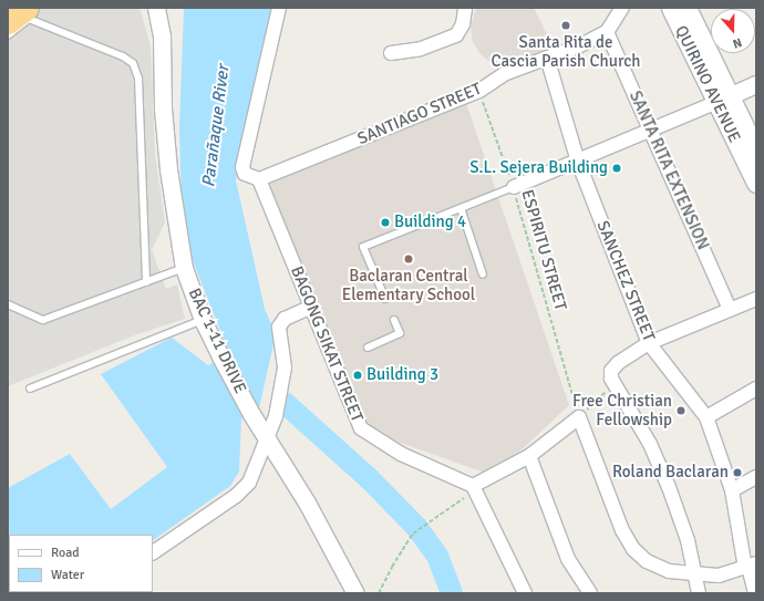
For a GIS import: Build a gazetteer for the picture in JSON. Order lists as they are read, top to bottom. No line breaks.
{"streets":{"main road":["QUIRINO AVENUE"],"street":["SANTIAGO STREET","SANTA RITA EXTENSION","SANCHEZ STREET","BAC 1-11 DRIVE","BAGONG SIKAT STREET"],"path":["ESPIRITU STREET"]},"crossings":[["SANTIAGO STREET","SANTA RITA EXTENSION"],["SANTIAGO STREET","ESPIRITU STREET"],["SANTIAGO STREET","SANCHEZ STREET"],["SANTIAGO STREET","BAGONG SIKAT STREET"]],"water":["Parañaque River"],"places":["Santa Rita de Cascia Parish Church","S.L. Sejera Building","Building 4","Baclaran Central Elementary School","Building 3","Free Christian Fellowship","Roland Baclaran"],"legend":["Road","Water"],"north":"bottom"}
